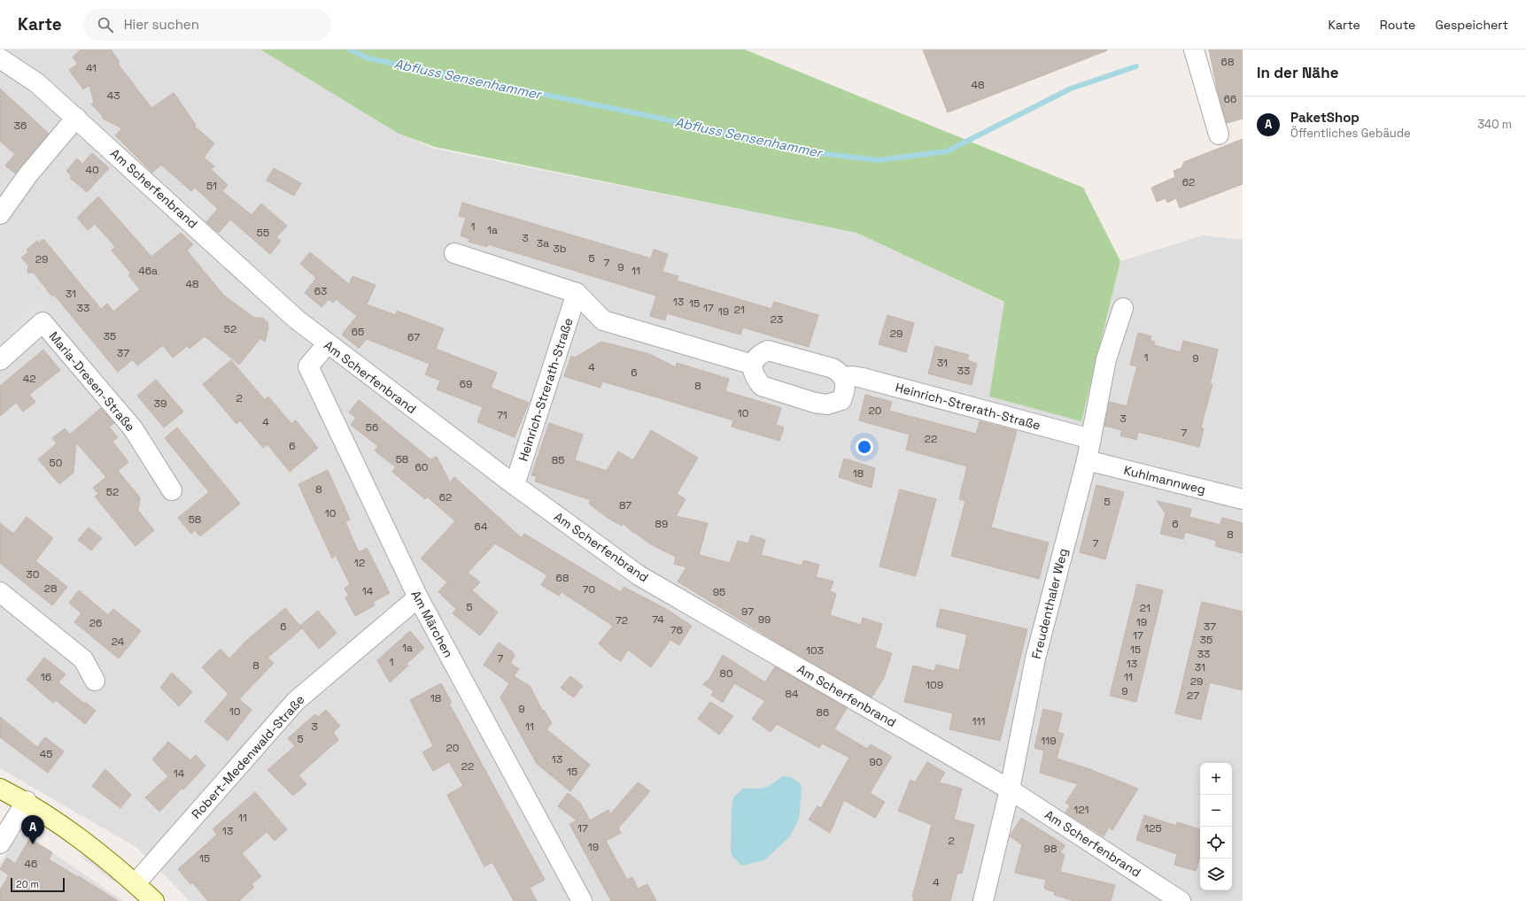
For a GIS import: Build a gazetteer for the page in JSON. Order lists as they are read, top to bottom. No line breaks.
{"streets":{"street":["Am Scherfenbrand","Maria-Dresen-Straße","Heinrich-Strerath-Straße","Kuhlmannweg","Freudenthaler Weg","Am Märchen","Robert-Medenwald-Straße"]},"crossings":[["Am Scherfenbrand","Heinrich-Strerath-Straße"],["Am Scherfenbrand","Freudenthaler Weg"],["Am Scherfenbrand","Am Märchen"],["Heinrich-Strerath-Straße","Freudenthaler Weg"],["Kuhlmannweg","Freudenthaler Weg"],["Am Märchen","Robert-Medenwald-Straße"]],"water":["Abfluss Sensenhammer"],"house_numbers":["68","41","48","43","66","36","40","62","51","1","1a","55","3","3a","3b","5","29","7","9","46a","11","48","63","31","13","15","33","17","21","19","23","52","65","29","35","67","37","1","9","31","4","33","6","42","69","8","2","39","20","10","71","3","4","56","7","22","6","58","85","50","60","18","8","52","62","5","87","10","58","89","6","64","8","7","12","30","68","28","70","14","95","5","21","97","74","99","72","19","26","6","37","76","17","35","24","1a","15","103","33","7","1","13","8","31","80","16","11","29","109","9","84","27","18","9","10","86","111","3","11","5","119","20","45","13","90","22","15","14","121","11","17","125","13","2","19","98","15","46","4"],"scale_bar":"20 m","page":{"header":"Karte","search":"Hier suchen","nav":["Karte","Route","Gespeichert"],"heading":"In der Nähe","list":[{"mark":"A","name":"PaketShop","note":"Öffentliches Gebäude","value":"340 m"}],"map_buttons":["+","−"],"pins":"A","scale":"20 m"}}
